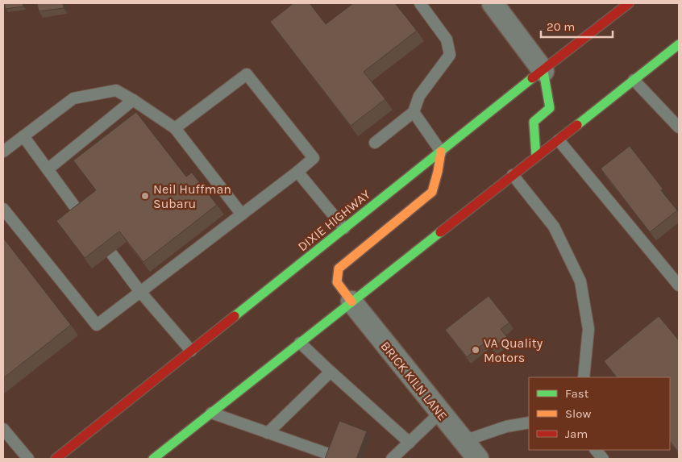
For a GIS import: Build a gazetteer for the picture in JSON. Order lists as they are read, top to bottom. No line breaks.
{"streets":{"main road":["DIXIE HIGHWAY"],"street":["BRICK KILN LANE"]},"places":["Neil Huffman Subaru","VA Quality Motors"],"legend":["Fast","Slow","Jam"],"scale_bar":"20 m"}
